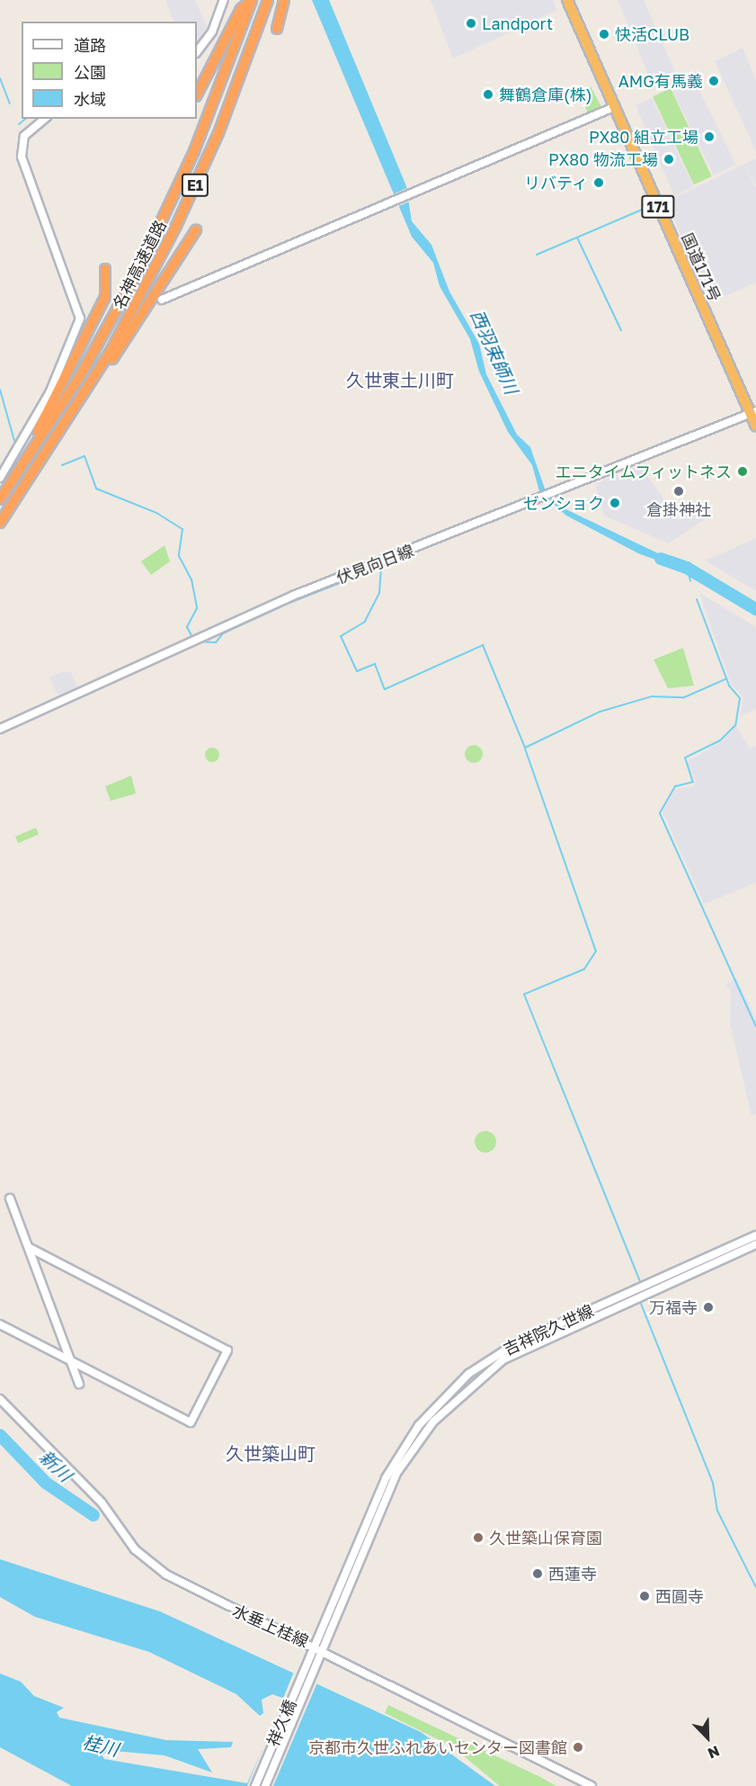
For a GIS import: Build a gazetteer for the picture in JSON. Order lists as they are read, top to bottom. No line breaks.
{"streets":{"highway":["E1","171","名神高速道路","国道171号"],"main road":["伏見向日線","水垂上桂線"],"street":["吉祥院久世線","祥久橋"]},"crossings":[["国道171号","伏見向日線"],["吉祥院久世線","水垂上桂線"],["吉祥院久世線","祥久橋"]],"districts":["久世東土川町","久世築山町"],"water":["西羽束師川","新川","桂川"],"places":["Landport","快活CLUB","AMG有馬義","舞鶴倉庫(株)","PX80 組立工場","PX80 物流工場","リバティ","エニタイムフィットネス","倉掛神社","ゼンショク","万福寺","久世築山保育園","西蓮寺","西圓寺","京都市久世ふれあいセンター図書館"],"legend":["道路","公園","水域"],"north":"bottom right"}
